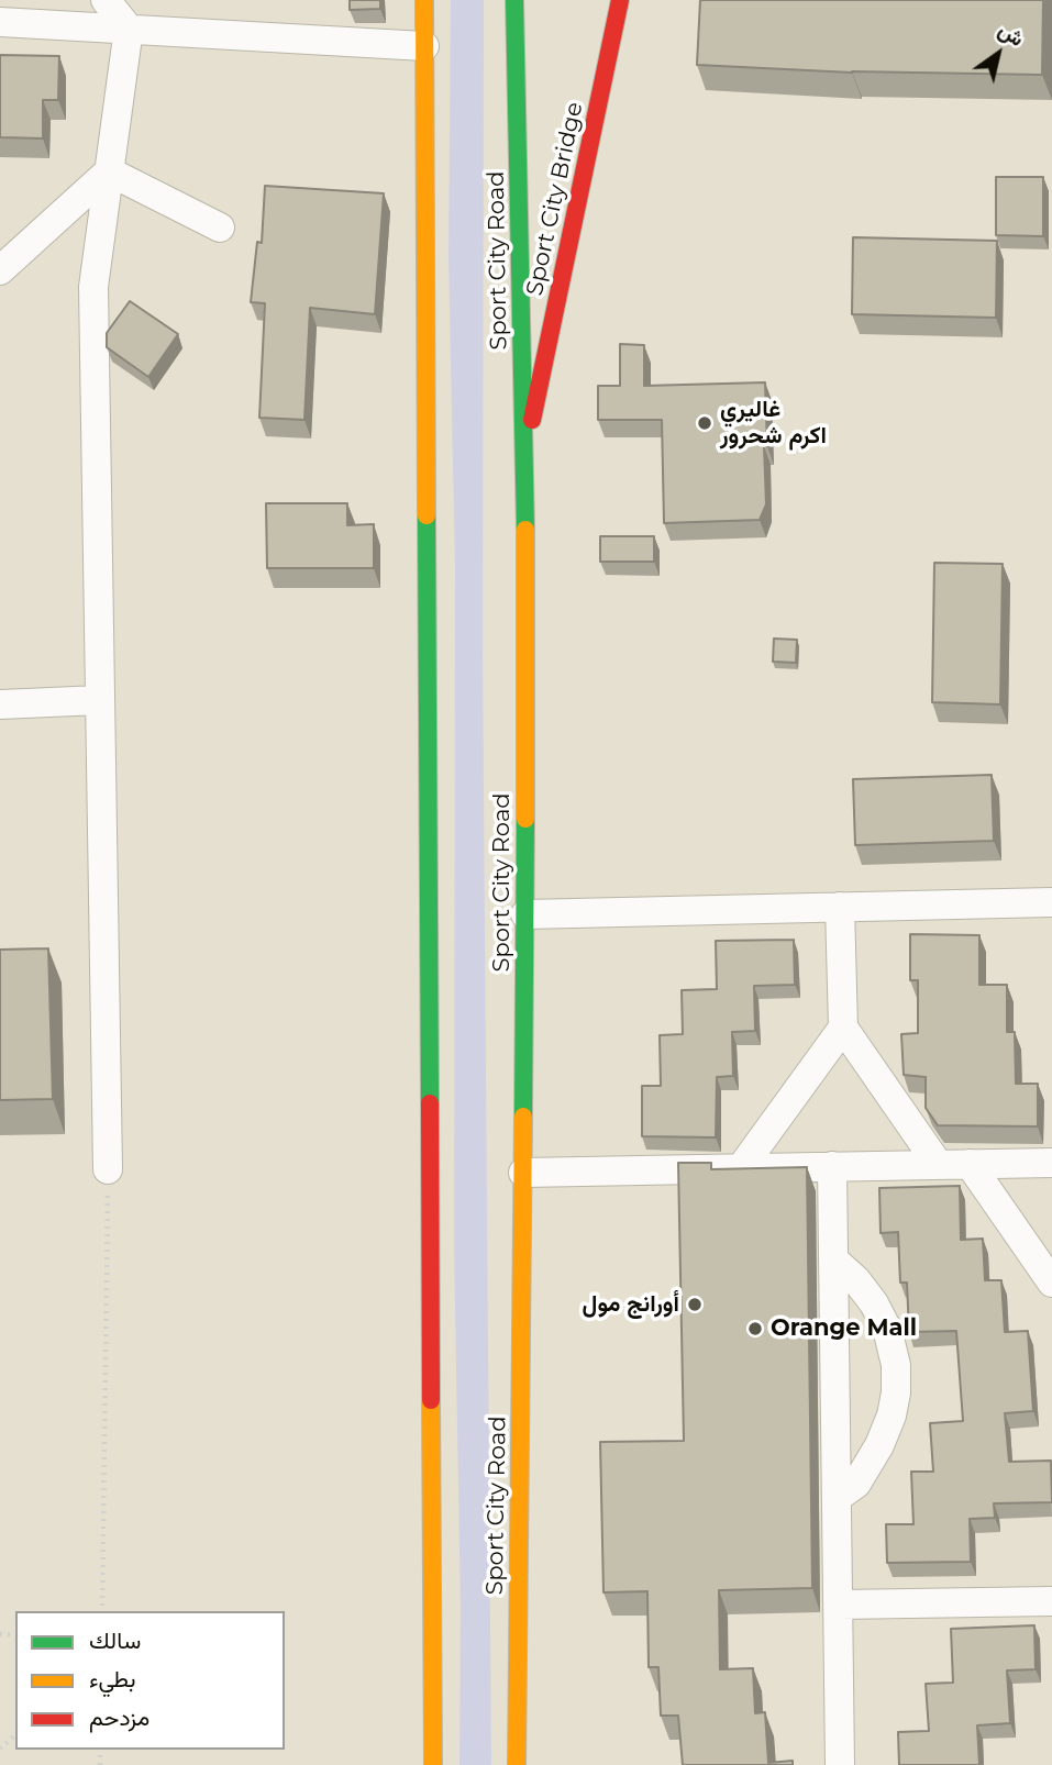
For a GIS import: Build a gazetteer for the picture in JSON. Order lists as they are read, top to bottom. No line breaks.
{"streets":{"main road":["Sport City Bridge","Sport City Road"]},"crossings":[["Sport City Bridge","Sport City Road"]],"places":["غاليري اكرم شحرور","أورانج مول","Orange Mall"],"legend":["سالك","بطيء","مزدحم"],"north":"top right"}
